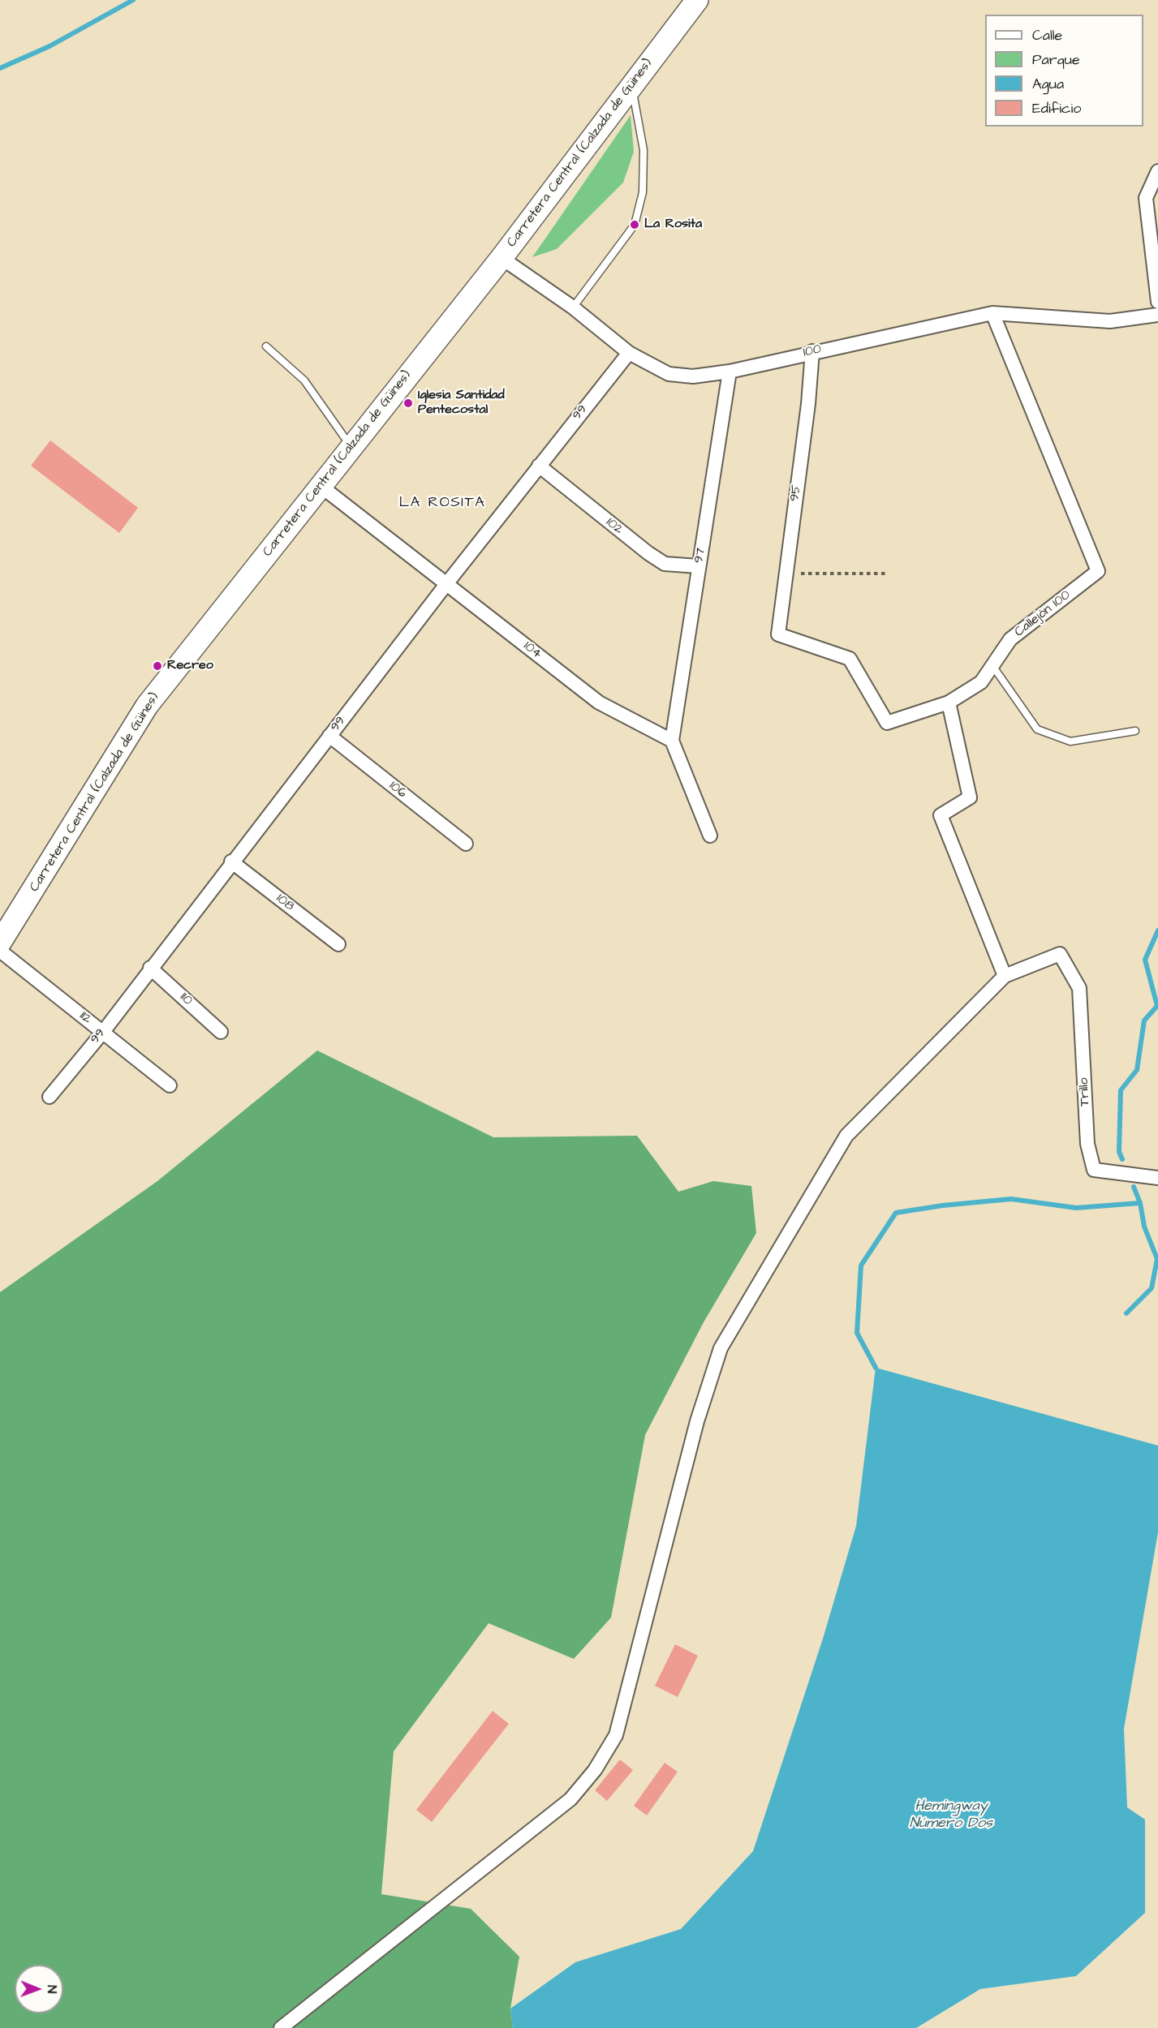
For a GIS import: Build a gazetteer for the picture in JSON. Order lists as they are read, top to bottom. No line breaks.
{"streets":{"main road":["Carretera Central (Calzada de Güines)"],"street":["100","99","95","102","97","Callejón 100","104","106","108","110","112","Trillo"]},"crossings":[["Carretera Central (Calzada de Güines)","100"],["Carretera Central (Calzada de Güines)","104"],["100","99"],["100","95"],["100","97"],["100","Callejón 100"],["99","102"],["99","104"],["99","106"],["99","108"],["99","110"],["99","112"],["95","Callejón 100"],["102","97"],["97","104"]],"districts":["LA ROSITA"],"water":["Hemingway Número Dos"],"places":["La Rosita","Iglesia Santidad Pentecostal","Recreo"],"legend":["Calle","Parque","Agua","Edificio"],"north":"right"}
